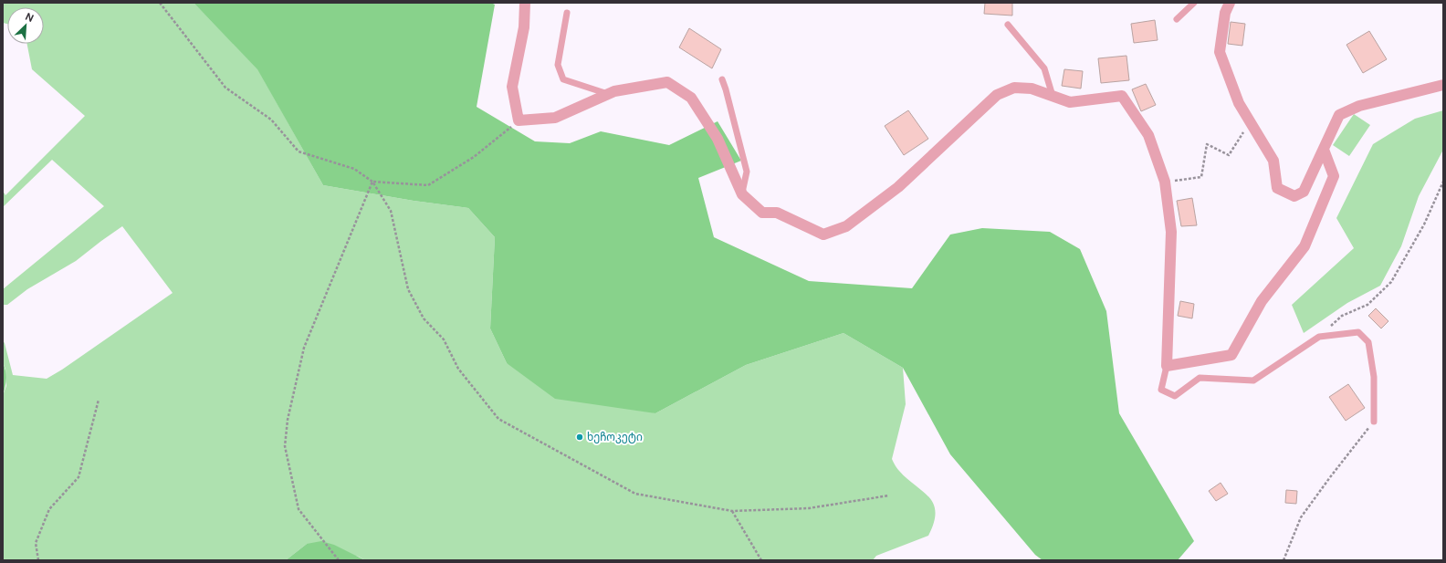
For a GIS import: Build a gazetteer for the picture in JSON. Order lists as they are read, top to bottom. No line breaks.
{"places":["ხეჩოკეტი"],"north":"top right"}
